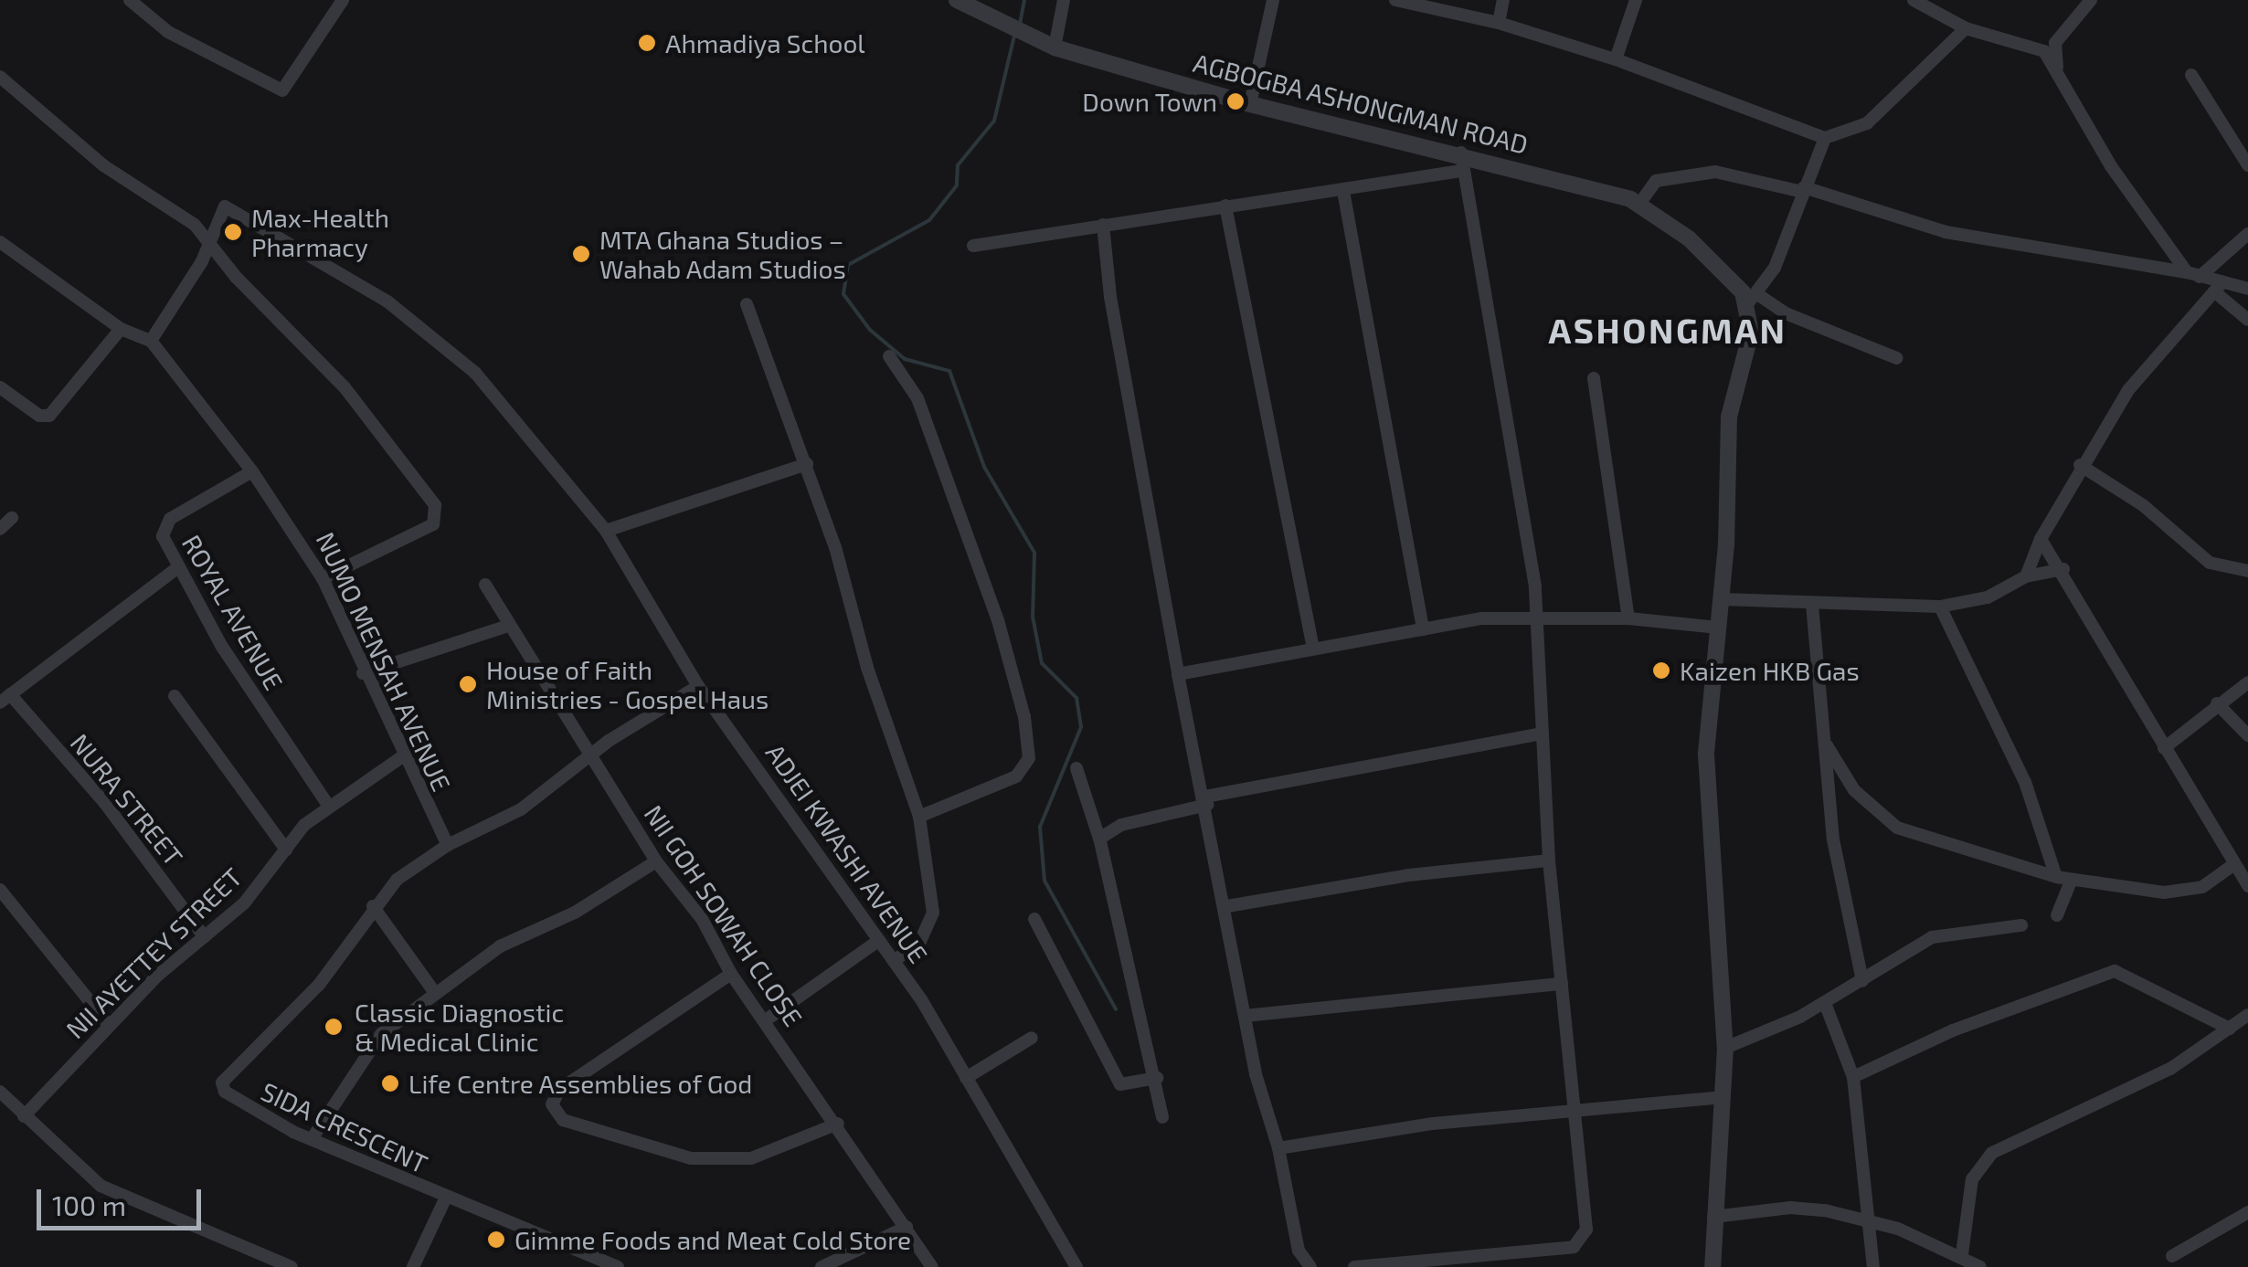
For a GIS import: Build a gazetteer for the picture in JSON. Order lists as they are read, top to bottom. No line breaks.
{"streets":{"street":["AGBOGBA ASHONGMAN ROAD","ROYAL AVENUE","NUMO MENSAH AVENUE","NURA STREET","ADJEI KWASHI AVENUE","NII GOH SOWAH CLOSE","NII AYETTEY STREET","SIDA CRESCENT"]},"crossings":[["ROYAL AVENUE","NUMO MENSAH AVENUE"],["ROYAL AVENUE","NII AYETTEY STREET"],["NUMO MENSAH AVENUE","NII AYETTEY STREET"],["NUMO MENSAH AVENUE","SIDA CRESCENT"],["NURA STREET","NII AYETTEY STREET"],["ADJEI KWASHI AVENUE","SIDA CRESCENT"],["NII GOH SOWAH CLOSE","SIDA CRESCENT"]],"districts":["ASHONGMAN"],"places":["Ahmadiya School","Down Town","Max-Health Pharmacy","MTA Ghana Studios – Wahab Adam Studios","Kaizen HKB Gas","House of Faith Ministries - Gospel Haus","Classic Diagnostic & Medical Clinic","Life Centre Assemblies of God","Gimme Foods and Meat Cold Store"],"scale_bar":"100 m"}
